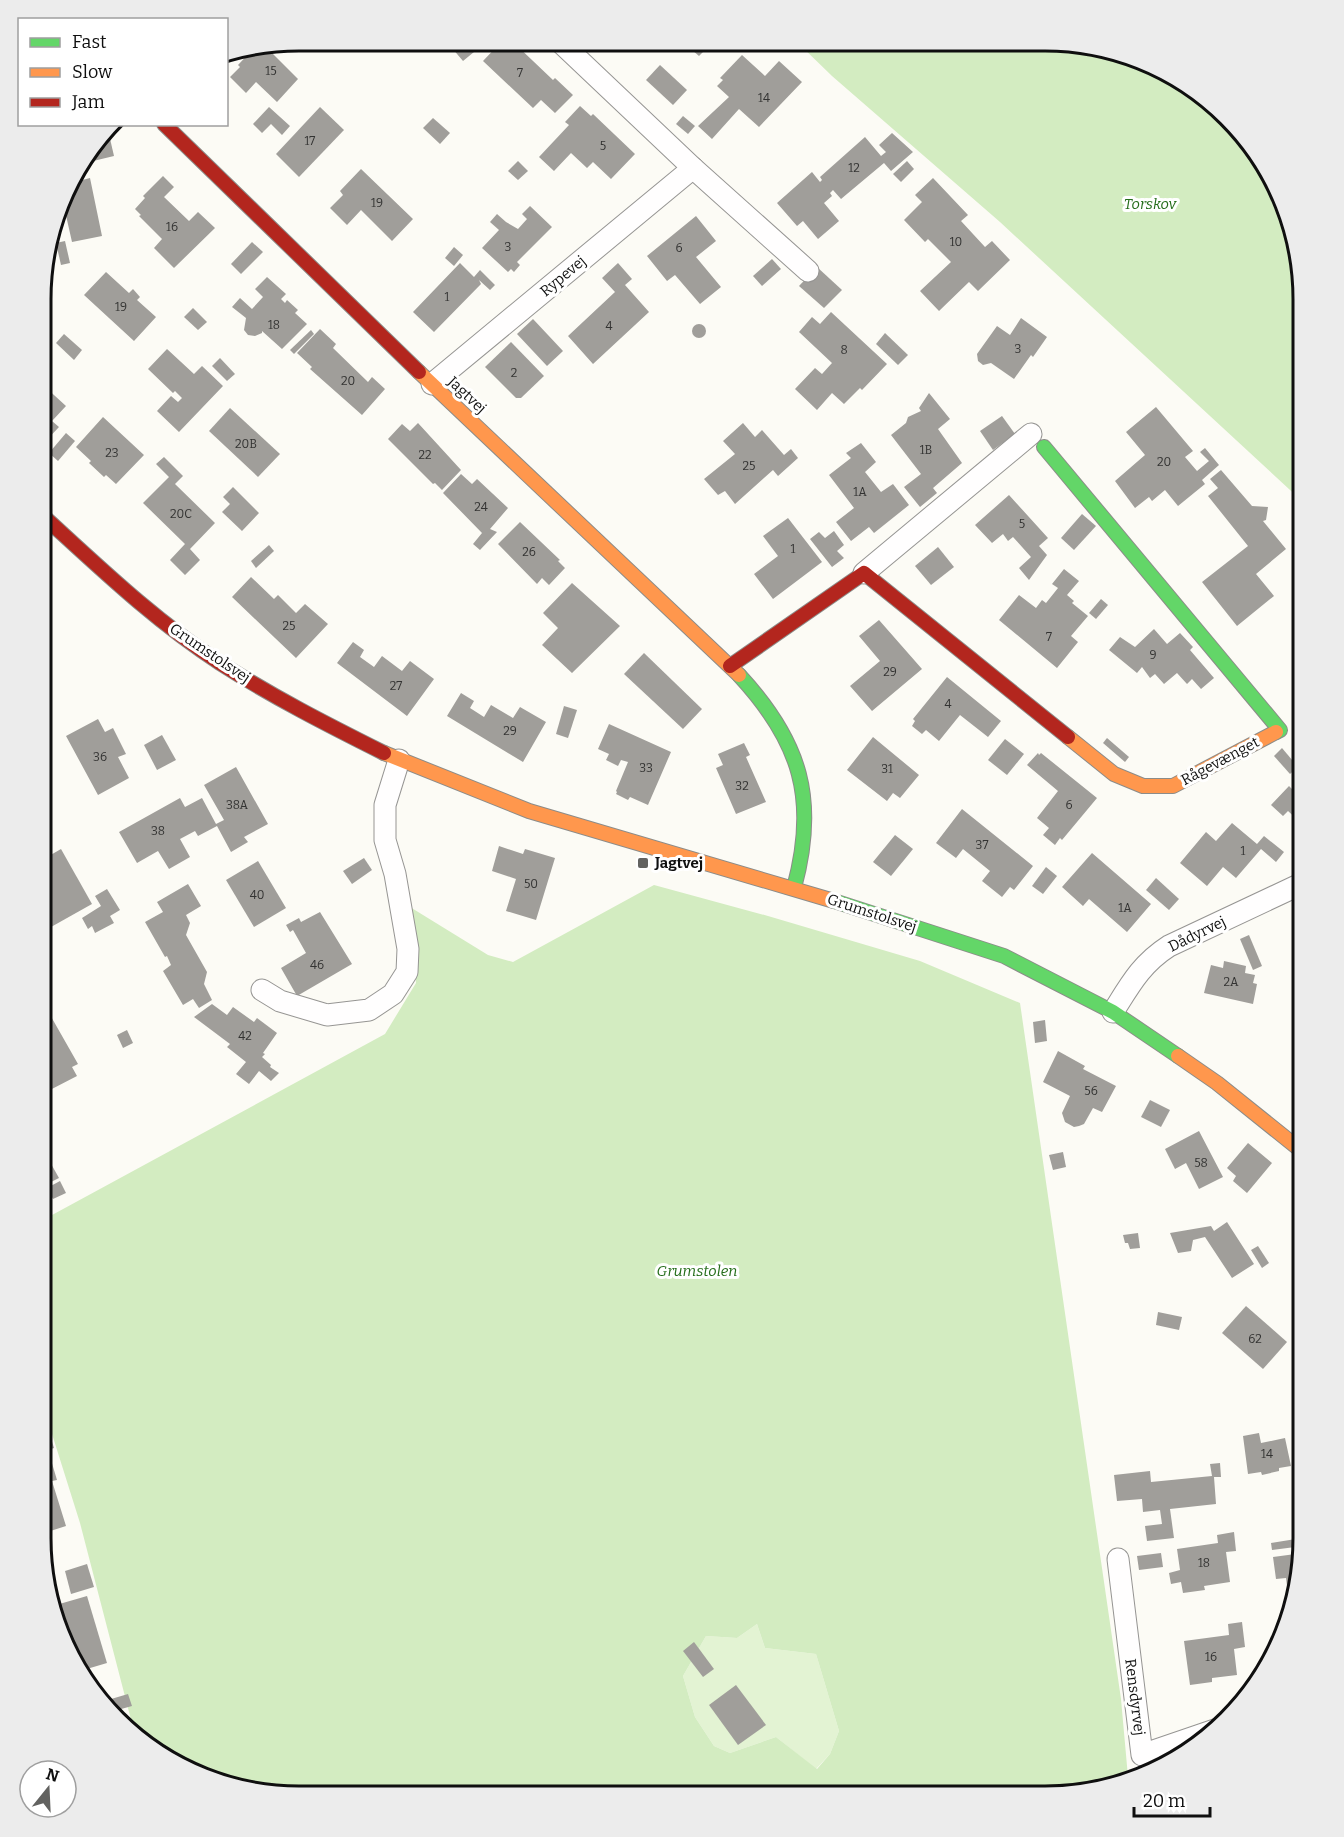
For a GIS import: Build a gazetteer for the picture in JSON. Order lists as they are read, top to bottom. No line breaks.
{"streets":{"street":["Rypevej","Jagtvej","Grumstolsvej","Rågevænget","Dådyrvej","Rensdyrvej"]},"crossings":[["Rypevej","Jagtvej"],["Jagtvej","Grumstolsvej"],["Jagtvej","Rågevænget"],["Grumstolsvej","Dådyrvej"]],"parks":["Torskov","Grumstolen"],"places":{"transit":["Jagtvej"]},"house_numbers":["15","7","14","17","5","12","19","16","10","3","6","1","19","18","4","3","8","2","20","20B","1B","23","22","20","25","1A","24","20C","5","1","26","25","7","9","29","27","4","29","36","33","31","32","38A","6","38","37","1","50","40","1A","46","2A","42","56","58","62","14","18","16"],"legend":["Fast","Slow","Jam"],"scale_bar":"20 m","north":"top"}
